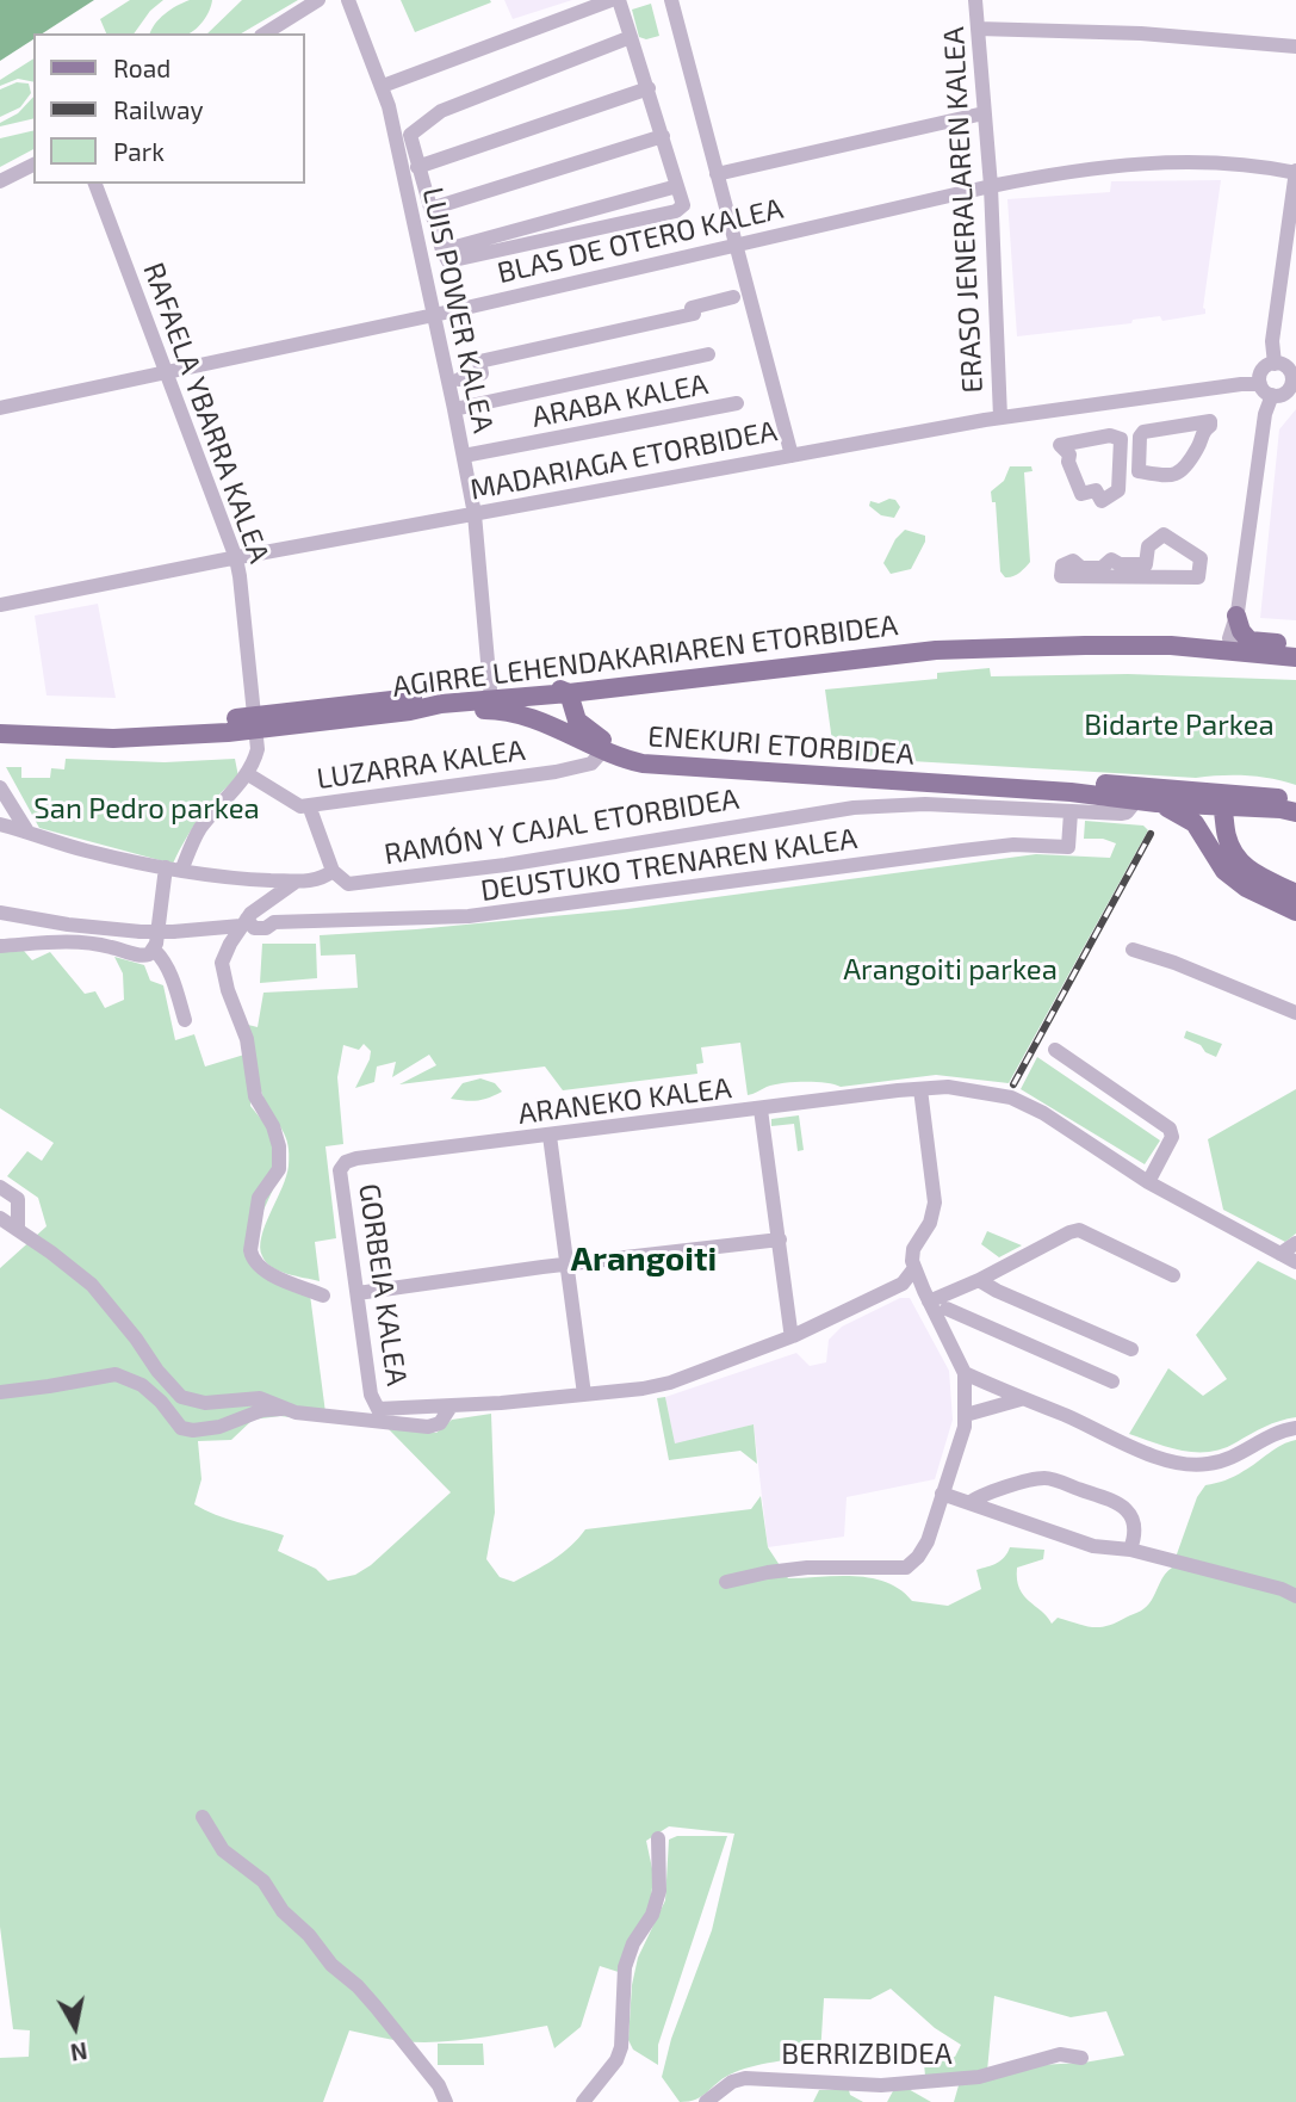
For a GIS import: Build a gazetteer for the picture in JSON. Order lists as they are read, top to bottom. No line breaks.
{"streets":{"main road":["AGIRRE LEHENDAKARIAREN ETORBIDEA","ENEKURI ETORBIDEA"],"street":["ERASO JENERALAREN KALEA","BLAS DE OTERO KALEA","LUIS POWER KALEA","ARABA KALEA","RAFAELA YBARRA KALEA","MADARIAGA ETORBIDEA","LUZARRA KALEA","RAMÓN Y CAJAL ETORBIDEA","DEUSTUKO TRENAREN KALEA","ARANEKO KALEA","GORBEIA KALEA","BERRIZBIDEA"]},"crossings":[["ERASO JENERALAREN KALEA","BLAS DE OTERO KALEA"],["ERASO JENERALAREN KALEA","MADARIAGA ETORBIDEA"],["BLAS DE OTERO KALEA","LUIS POWER KALEA"],["BLAS DE OTERO KALEA","RAFAELA YBARRA KALEA"],["LUIS POWER KALEA","ARABA KALEA"],["LUIS POWER KALEA","MADARIAGA ETORBIDEA"],["LUIS POWER KALEA","AGIRRE LEHENDAKARIAREN ETORBIDEA"],["RAFAELA YBARRA KALEA","MADARIAGA ETORBIDEA"],["RAFAELA YBARRA KALEA","AGIRRE LEHENDAKARIAREN ETORBIDEA"],["RAFAELA YBARRA KALEA","LUZARRA KALEA"],["AGIRRE LEHENDAKARIAREN ETORBIDEA","ENEKURI ETORBIDEA"],["ENEKURI ETORBIDEA","LUZARRA KALEA"],["ENEKURI ETORBIDEA","RAMÓN Y CAJAL ETORBIDEA"],["RAMÓN Y CAJAL ETORBIDEA","DEUSTUKO TRENAREN KALEA"],["ARANEKO KALEA","GORBEIA KALEA"]],"districts":["Arangoiti"],"parks":["Bidarte Parkea","San Pedro parkea","Arangoiti parkea"],"legend":["Road","Railway","Park"],"north":"bottom"}
